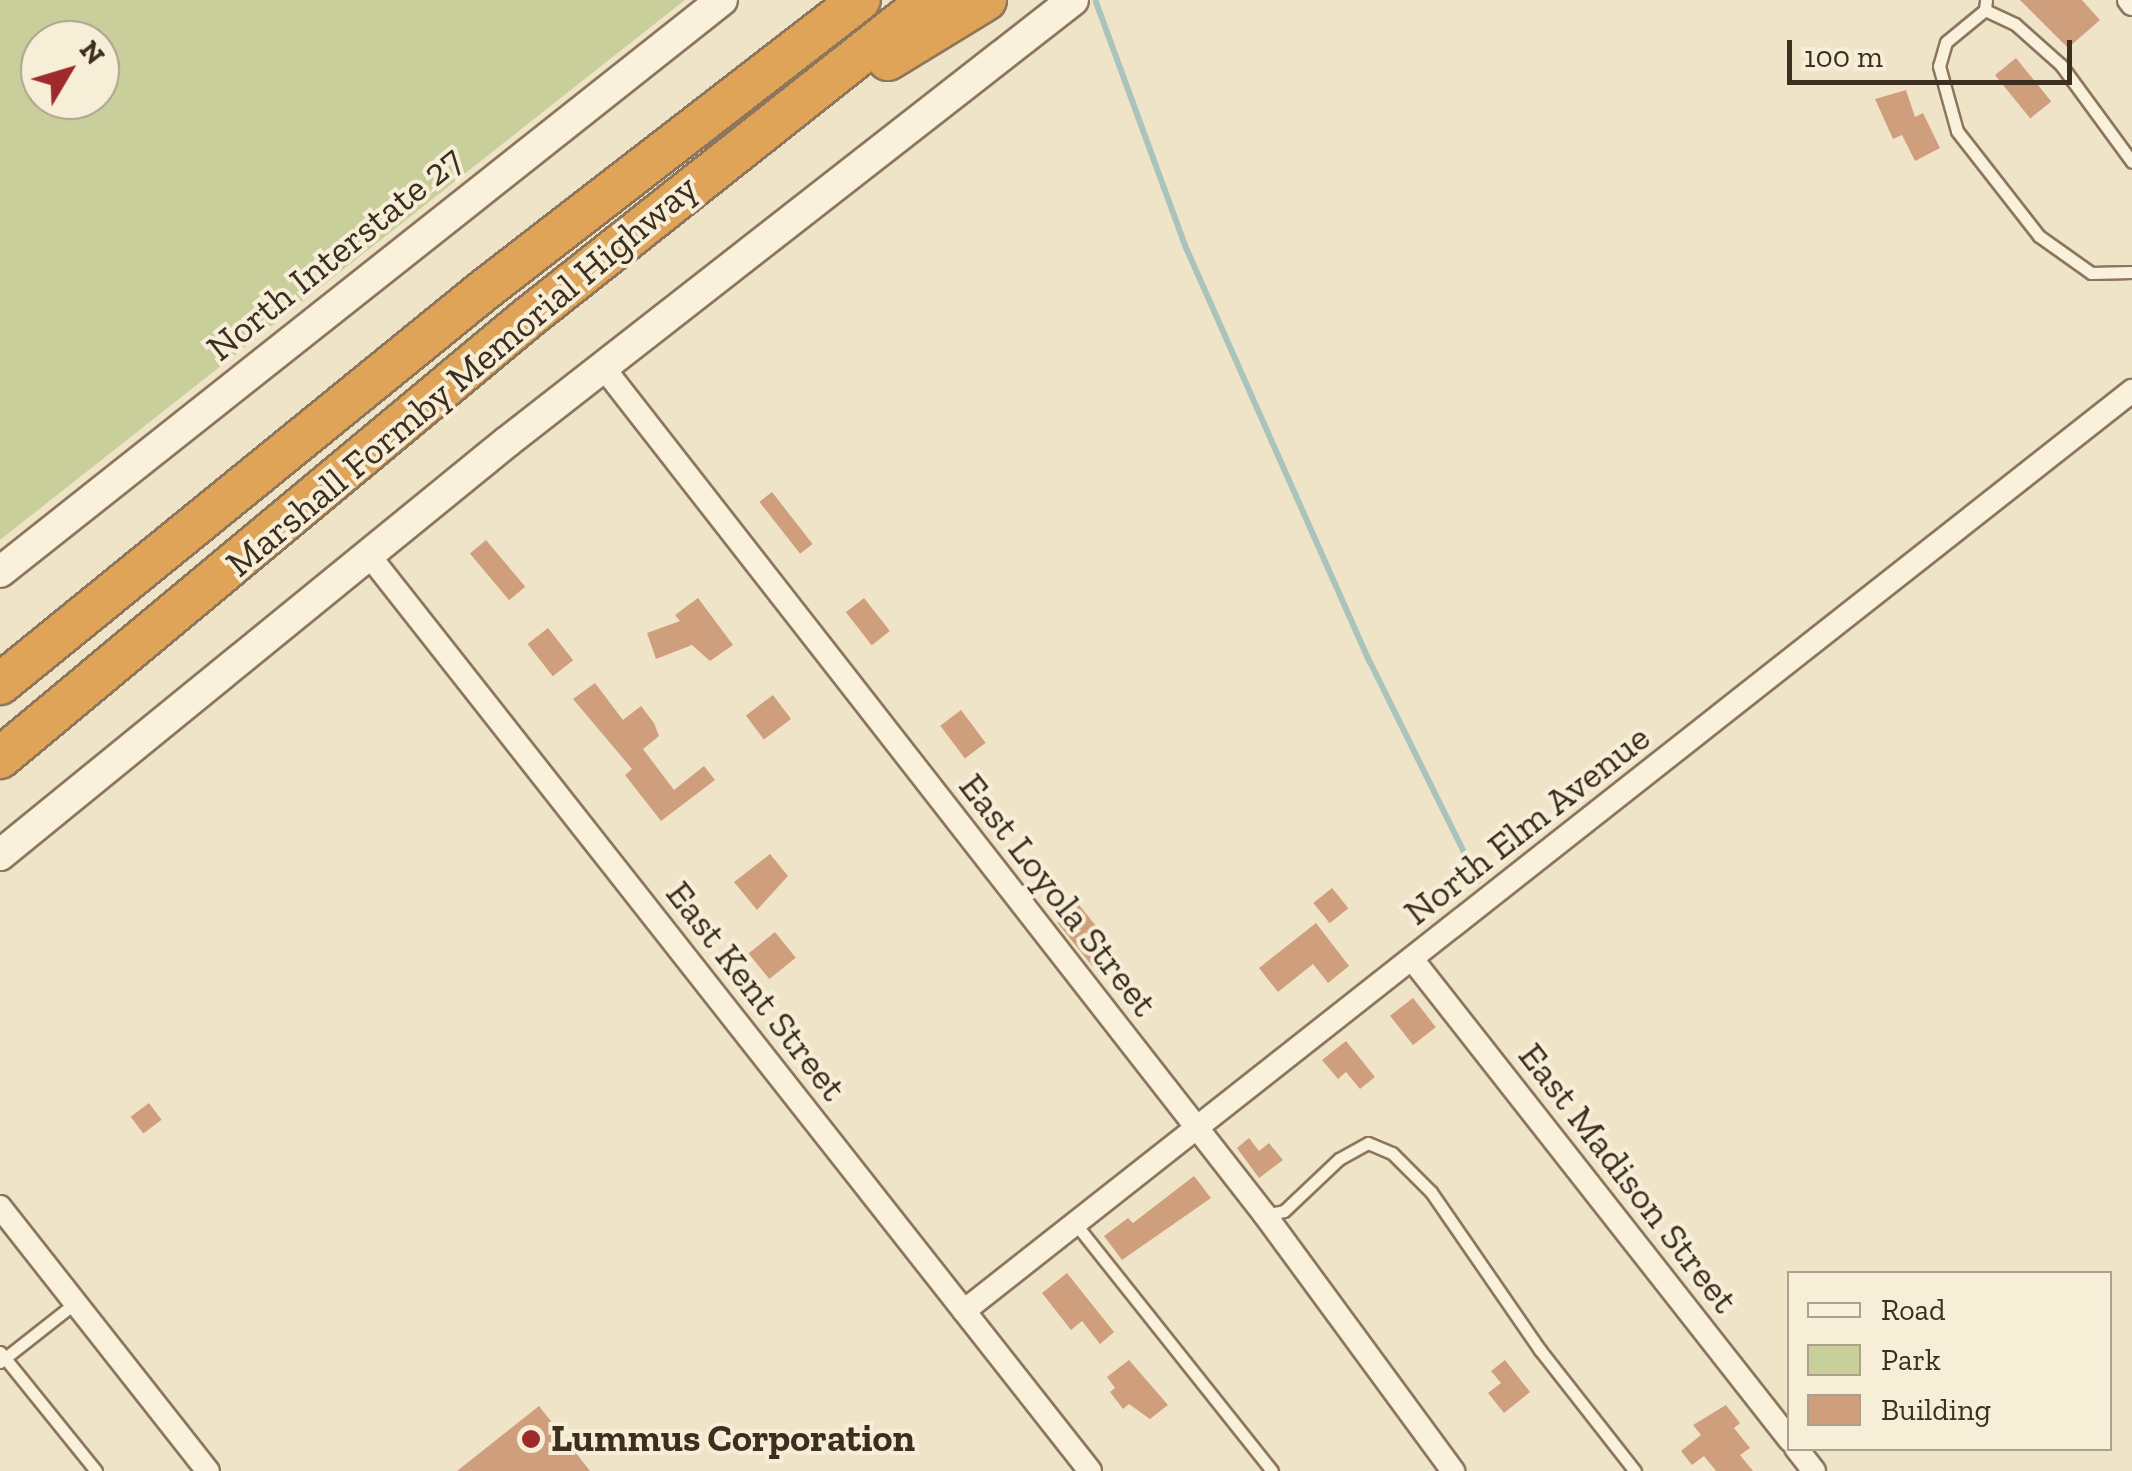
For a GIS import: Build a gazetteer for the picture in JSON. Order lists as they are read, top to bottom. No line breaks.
{"streets":{"highway":["Marshall Formby Memorial Highway"],"main road":["North Interstate 27"],"street":["North Elm Avenue","East Loyola Street","East Kent Street","East Madison Street"]},"crossings":[["North Elm Avenue","East Loyola Street"],["North Elm Avenue","East Kent Street"],["North Elm Avenue","East Madison Street"]],"places":["Lummus Corporation"],"legend":["Road","Park","Building"],"scale_bar":"100 m","north":"top right"}
